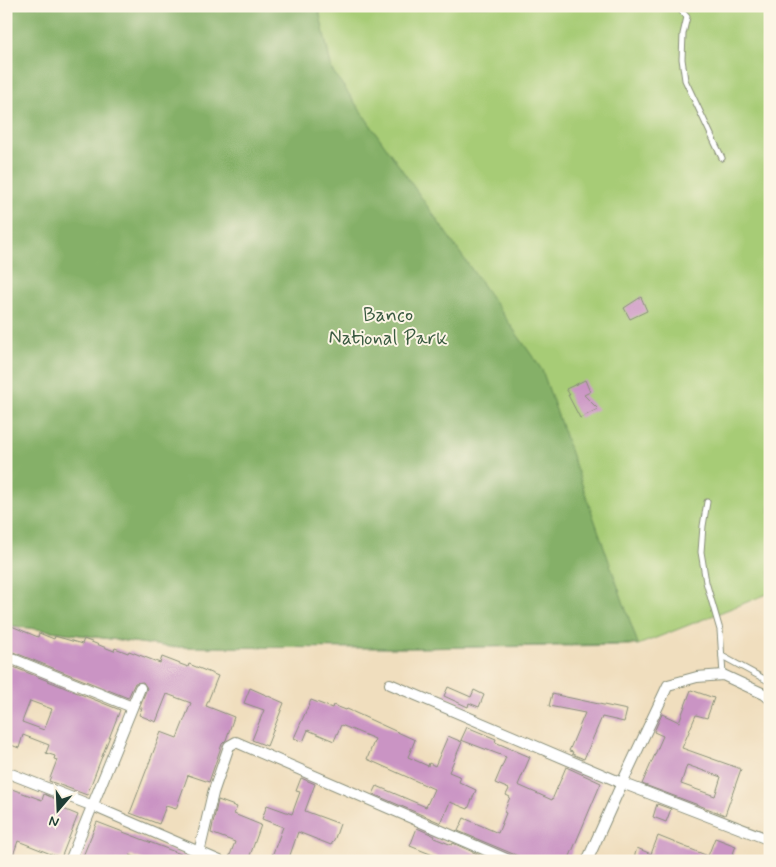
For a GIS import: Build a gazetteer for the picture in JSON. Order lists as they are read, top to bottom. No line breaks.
{"parks":["Banco National Park"],"north":"bottom"}
